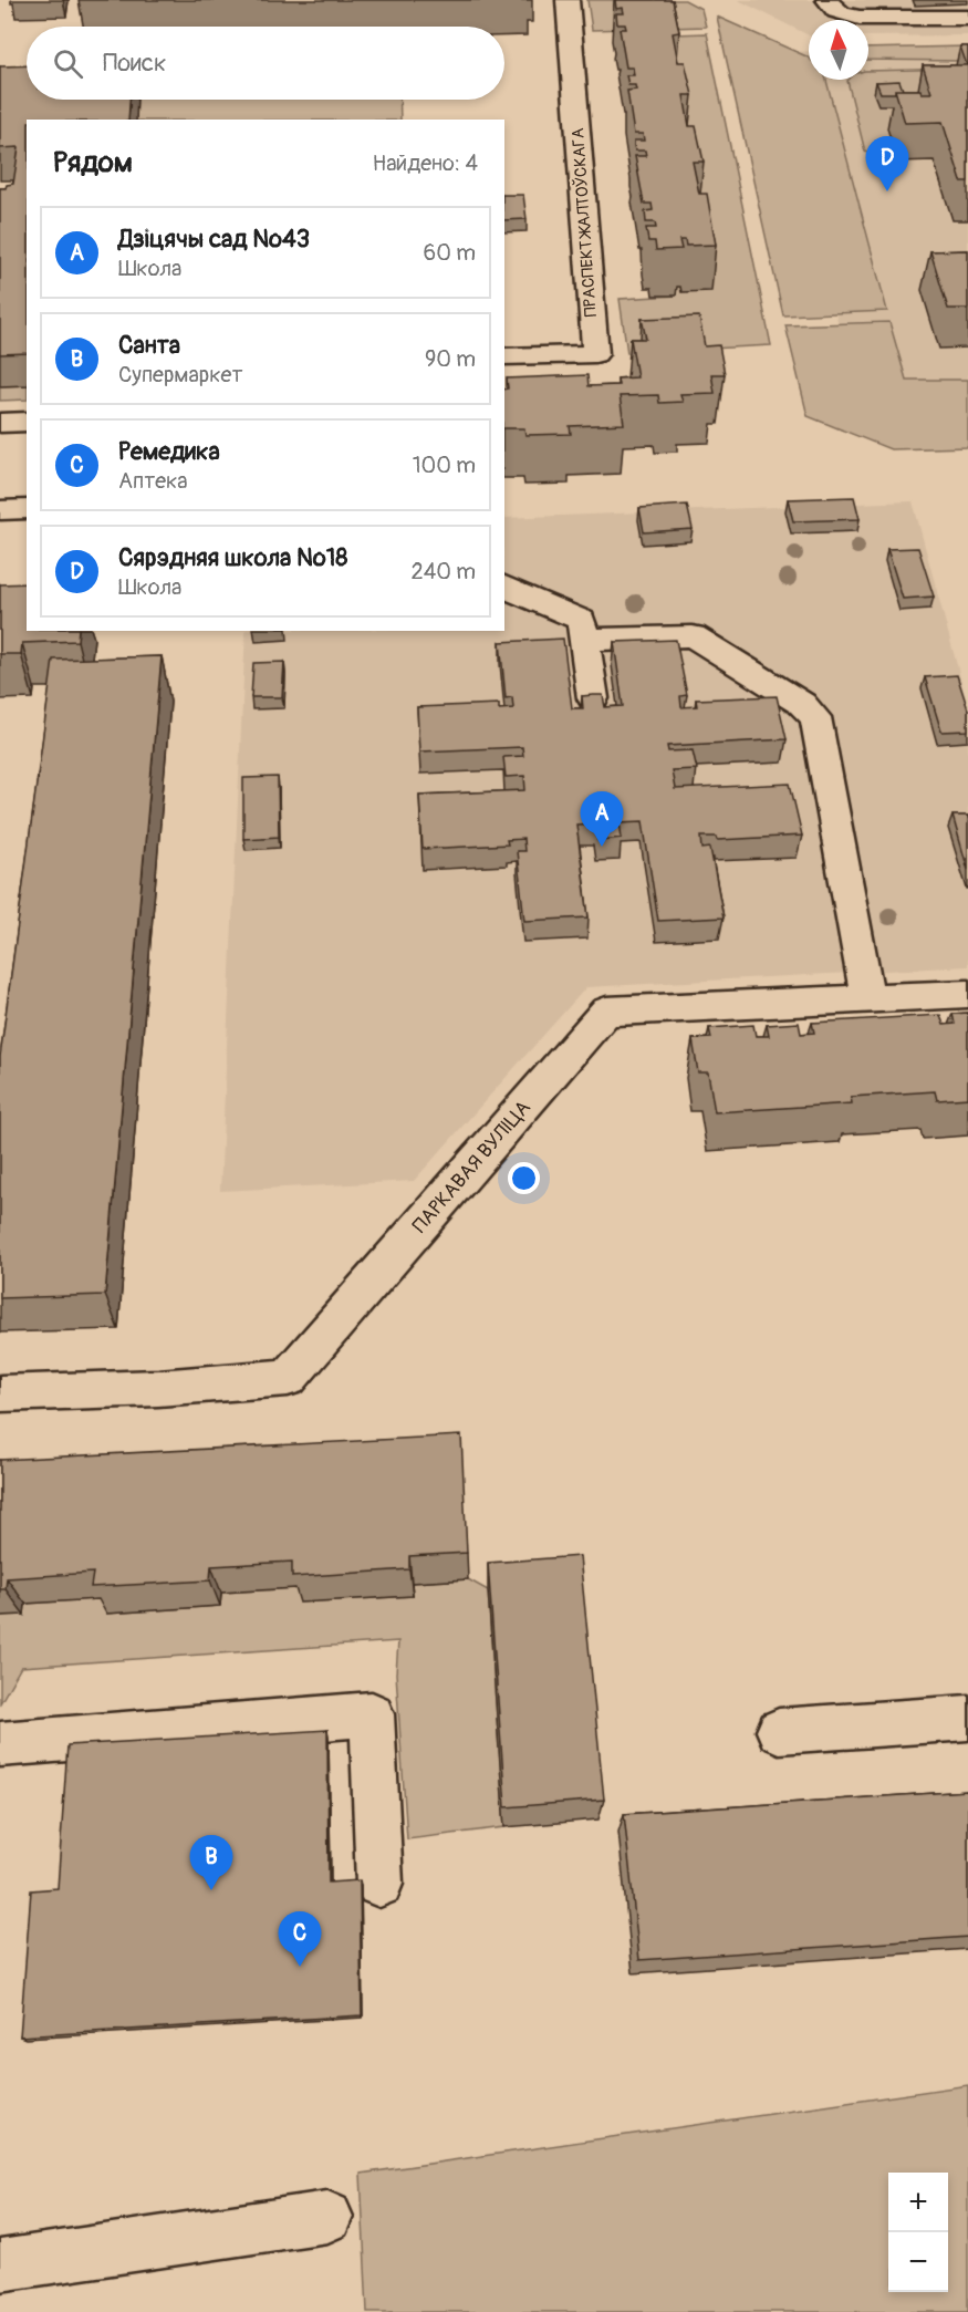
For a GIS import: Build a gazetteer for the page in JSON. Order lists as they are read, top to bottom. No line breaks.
{"streets":{"lane":["ПРАСПЕКТ ЖАЛТОЎСКАГА","ПАРКАВАЯ ВУЛІЦА"]},"north":"top","page":{"search":"Поиск","heading":["Рядом","Найдено: 4"],"pins":["D","A","B","C"],"list":[{"mark":"A","name":"Дзіцячы сад №43","note":"Школа","value":"60 m"},{"mark":"B","name":"Санта","note":"Супермаркет","value":"90 m"},{"mark":"C","name":"Ремедика","note":"Аптека","value":"100 m"},{"mark":"D","name":"Сярэдняя школа №18","note":"Школа","value":"240 m"}],"map_buttons":["+","−"]}}
